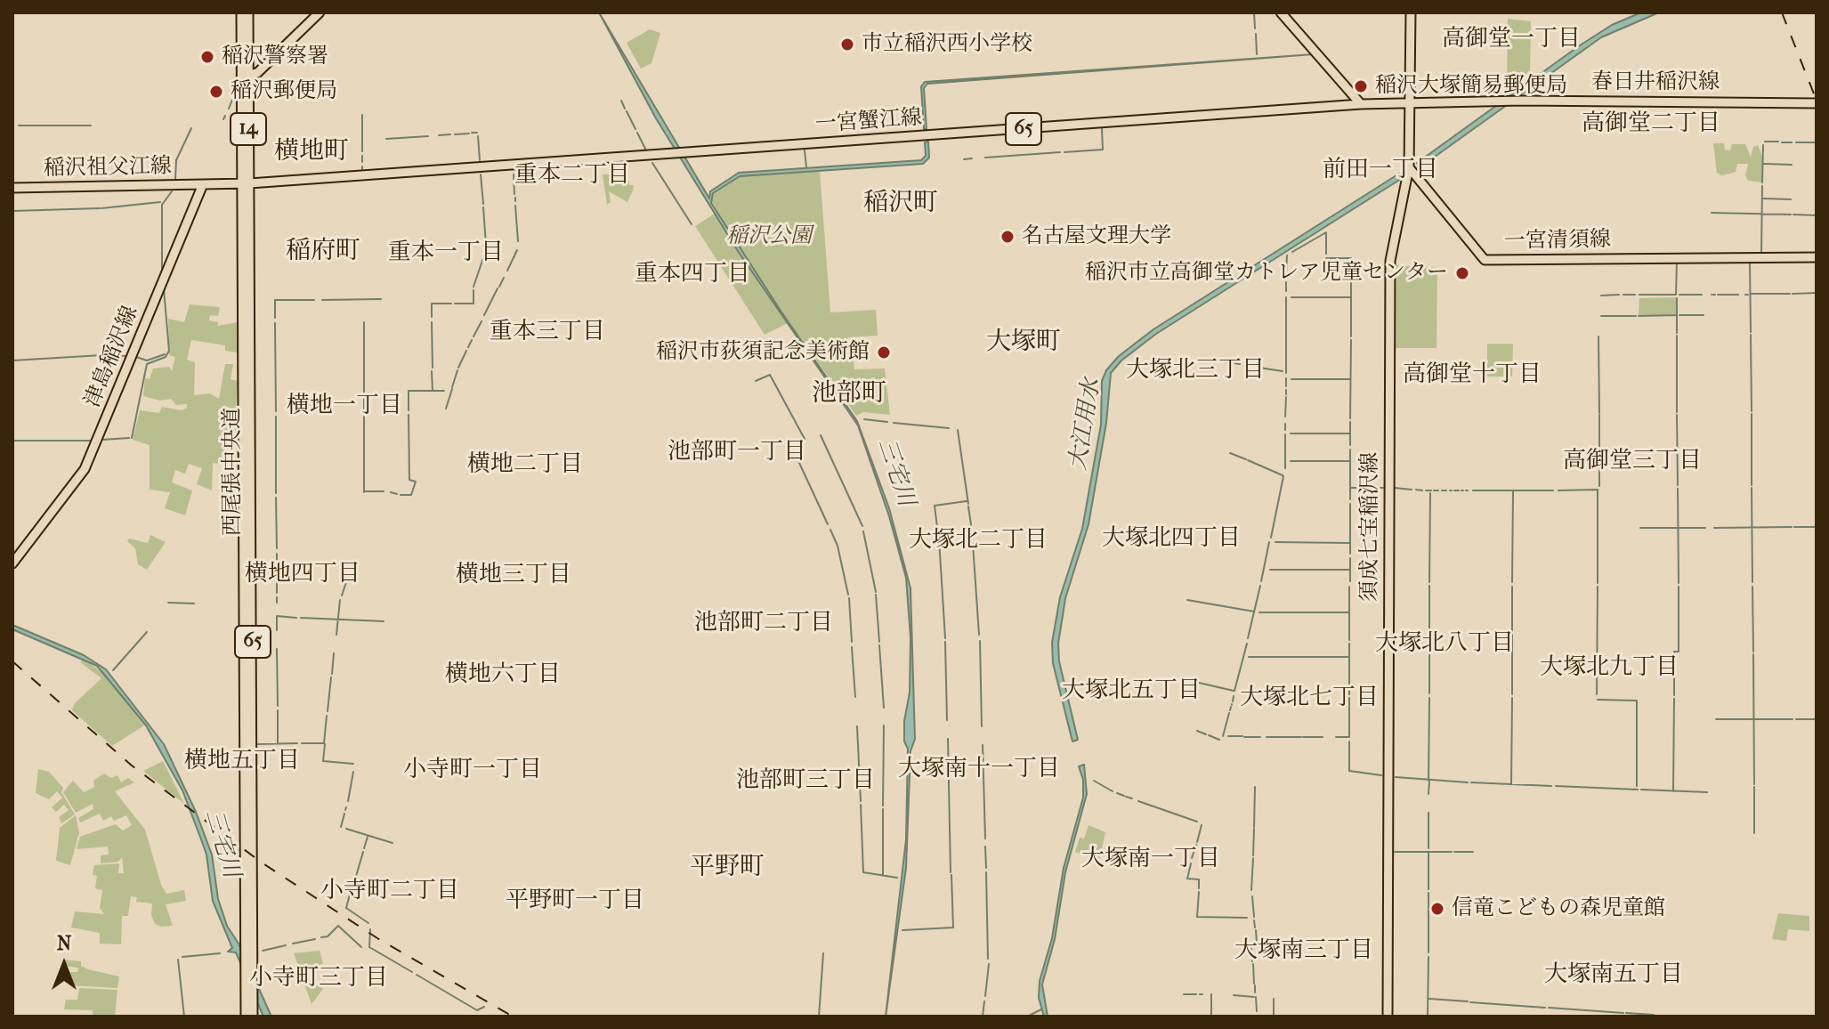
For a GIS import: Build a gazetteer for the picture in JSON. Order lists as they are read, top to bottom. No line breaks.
{"streets":{"main road":["春日井稲沢線","一宮蟹江線","14","65","稲沢祖父江線","一宮清須線","津島稲沢線","西尾張中央道","須成七宝稲沢線"]},"crossings":[["春日井稲沢線","一宮蟹江線"],["一宮蟹江線","西尾張中央道"],["稲沢祖父江線","津島稲沢線"],["一宮清須線","須成七宝稲沢線"]],"districts":["高御堂一丁目","高御堂二丁目","横地町","前田一丁目","重本二丁目","稲沢町","稲府町","重本一丁目","重本四丁目","重本三丁目","大塚町","大塚北三丁目","高御堂十丁目","池部町","横地一丁目","池部町一丁目","高御堂三丁目","横地二丁目","大塚北四丁目","大塚北二丁目","横地四丁目","横地三丁目","池部町二丁目","大塚北八丁目","大塚北九丁目","横地六丁目","大塚北五丁目","大塚北七丁目","横地五丁目","大塚南十一丁目","小寺町一丁目","池部町三丁目","大塚南一丁目","平野町","小寺町二丁目","平野町一丁目","大塚南三丁目","大塚南五丁目","小寺町三丁目"],"water":["大江用水","三宅川"],"parks":["稲沢公園"],"places":["市立稲沢西小学校","稲沢警察署","稲沢大塚簡易郵便局","稲沢郵便局","名古屋文理大学","稲沢市立高御堂カトレア児童センター","稲沢市荻須記念美術館","信竜こどもの森児童館"],"north":"top"}
